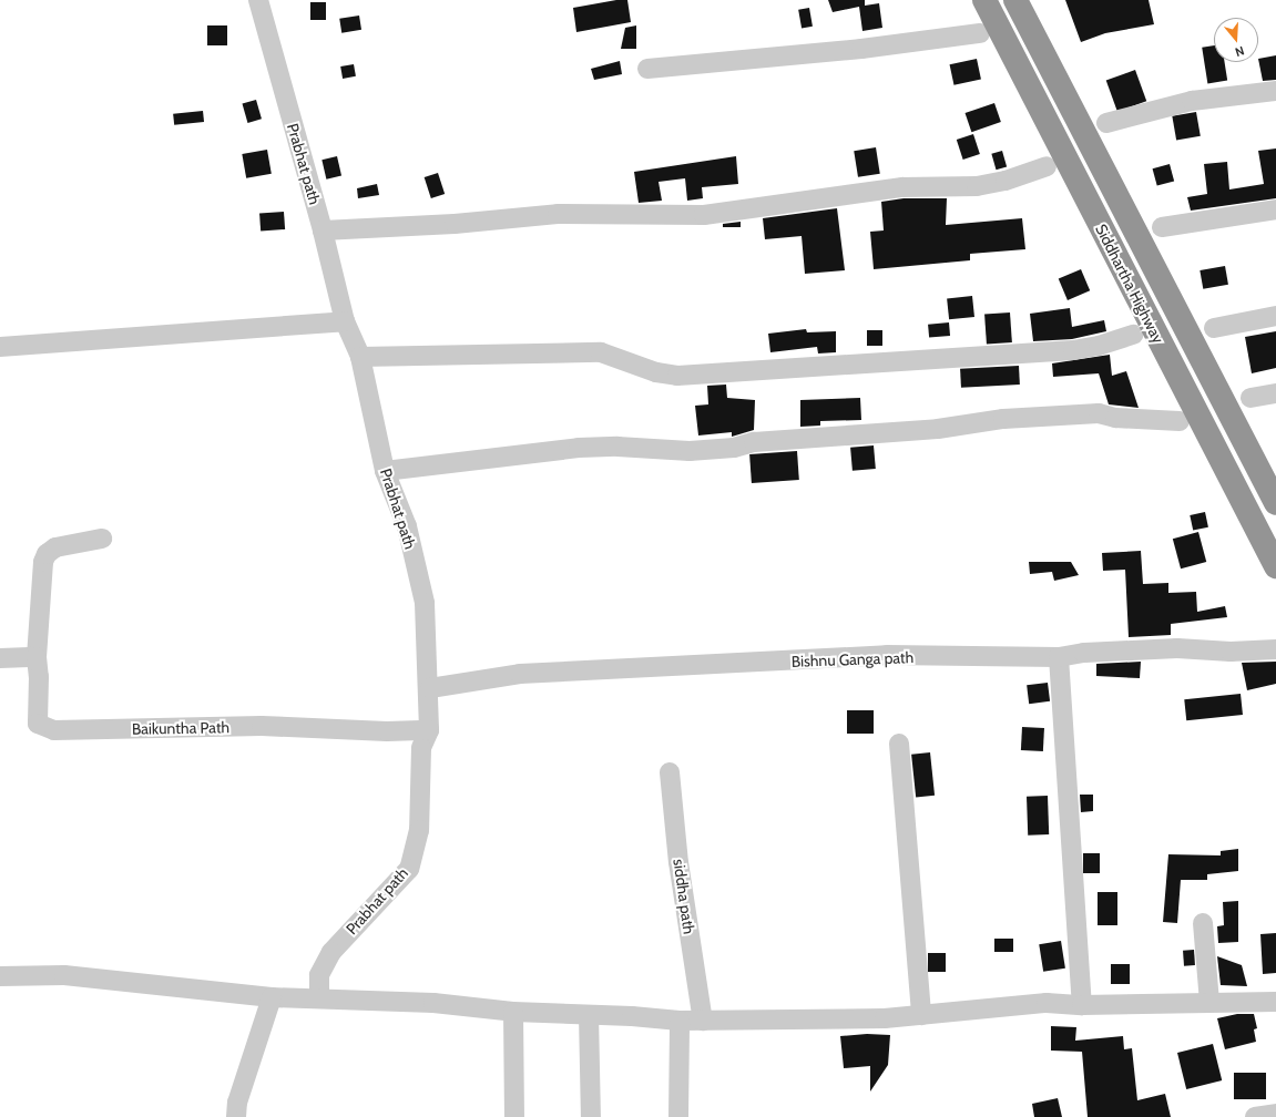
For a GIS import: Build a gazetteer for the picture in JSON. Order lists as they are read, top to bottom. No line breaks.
{"streets":{"highway":["Siddhartha Highway"],"street":["Prabhat path","Bishnu Ganga path","Baikuntha Path","siddha path"]},"crossings":[["Prabhat path","Bishnu Ganga path"],["Prabhat path","Baikuntha Path"]],"north":"bottom"}
